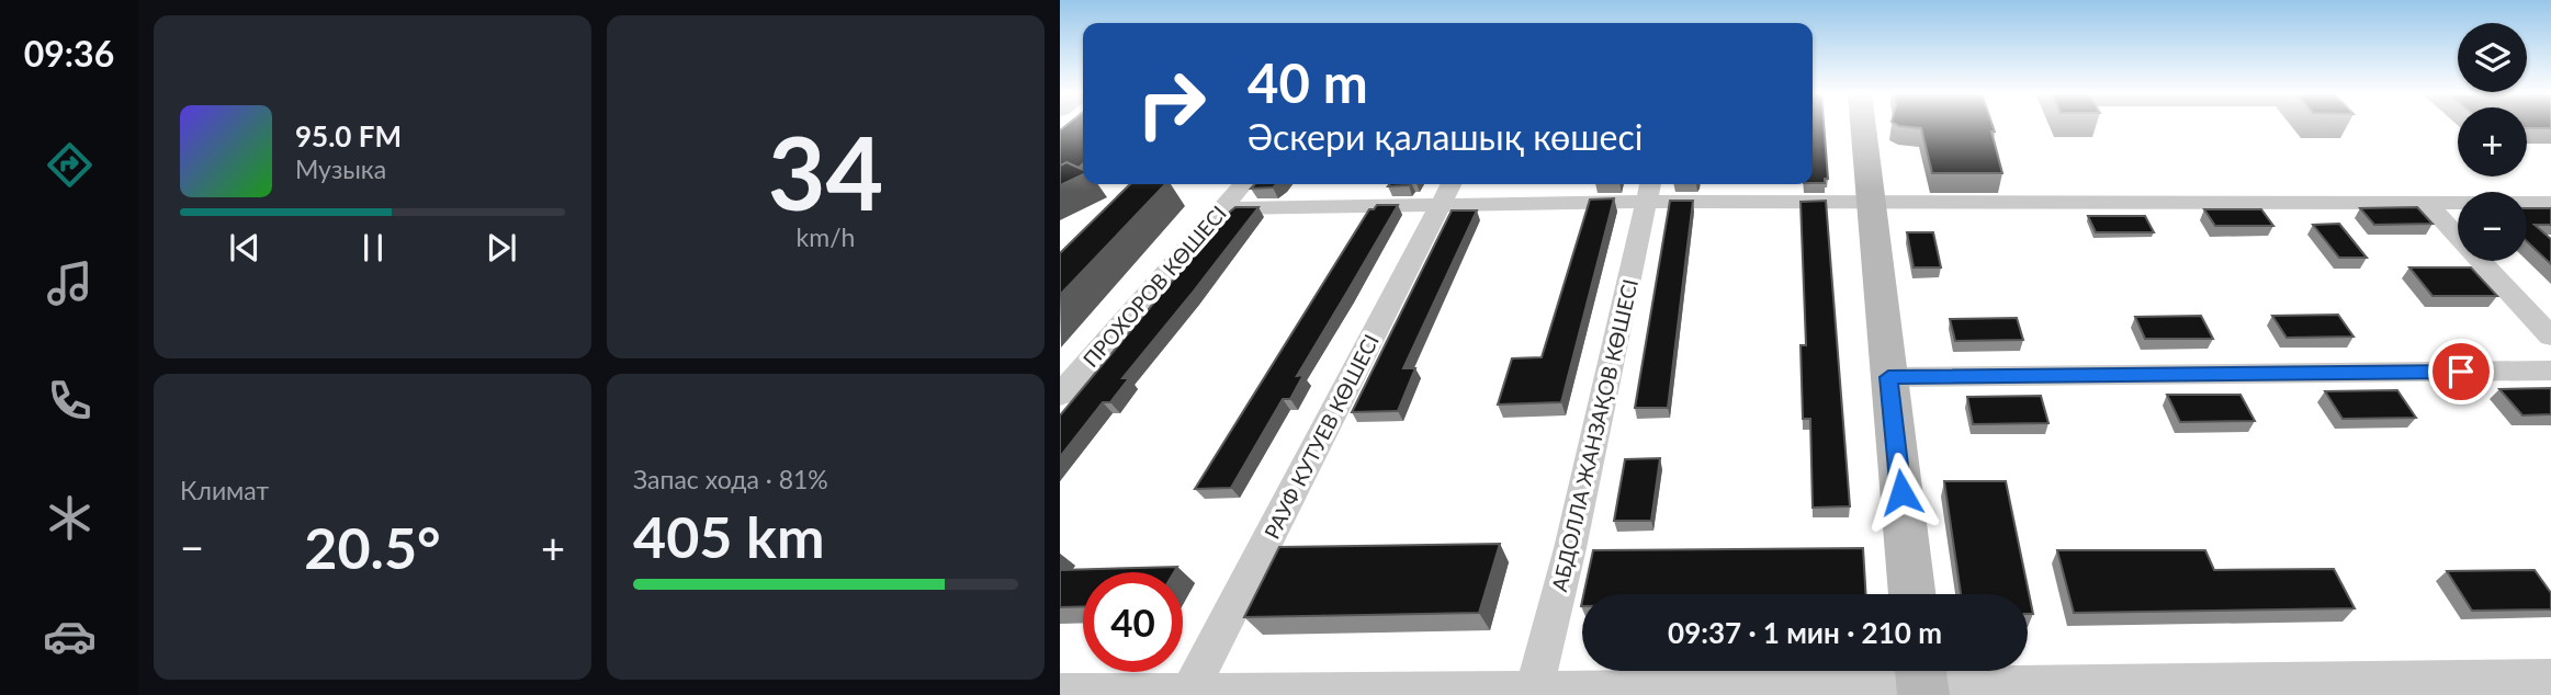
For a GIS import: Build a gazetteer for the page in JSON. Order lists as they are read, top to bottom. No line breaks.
{"streets":{"street":["ПРОХОРОВ КӨШЕСІ","АБДОЛЛА ЖАНЗАҚОВ КӨШЕСІ","РАУФ КУТУЕВ КӨШЕСІ"]},"page":{"tabs":"09:36","tile":[["34","km/h"],"Климат",["Запас хода · 81%","405 km"]],"map_buttons":["+","−"],"turn":["40 m","Әскери қалашық көшесі"],"song":["95.0 FM","Музыка"],"heat":["−","20.5°","+"],"limit":"40","trip":"09:37 · 1 мин · 210 m"}}
